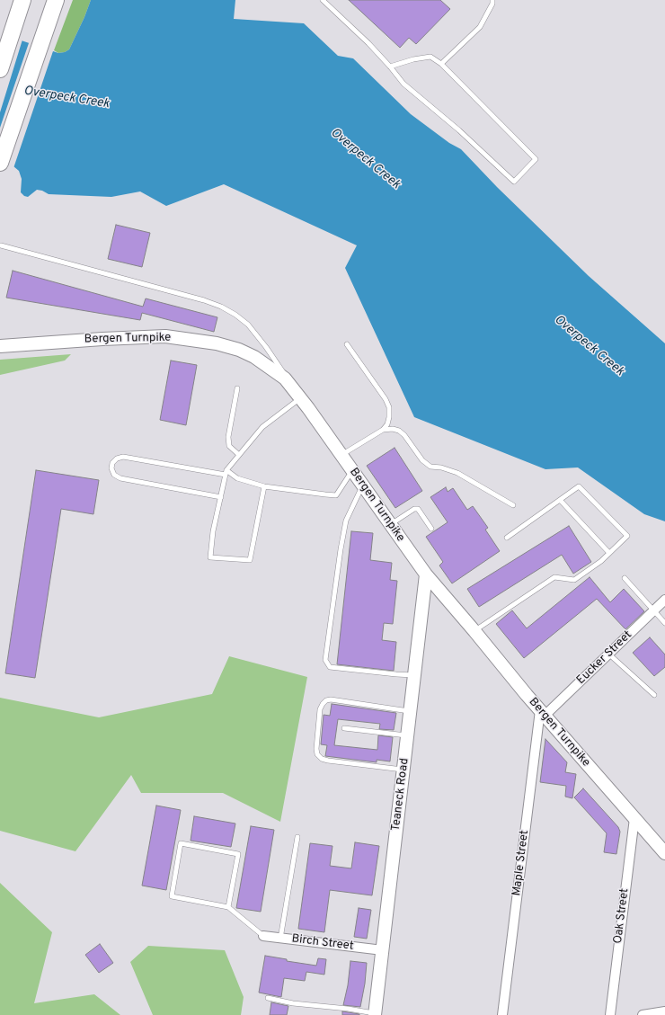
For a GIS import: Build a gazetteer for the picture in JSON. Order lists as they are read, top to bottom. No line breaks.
{"streets":{"main road":["Bergen Turnpike","Teaneck Road"],"street":["Eucker Street","Maple Street","Oak Street","Birch Street"]},"crossings":[["Bergen Turnpike","Eucker Street"],["Bergen Turnpike","Teaneck Road"],["Bergen Turnpike","Maple Street"],["Bergen Turnpike","Oak Street"],["Eucker Street","Maple Street"],["Teaneck Road","Birch Street"]],"water":["Overpeck Creek"]}
